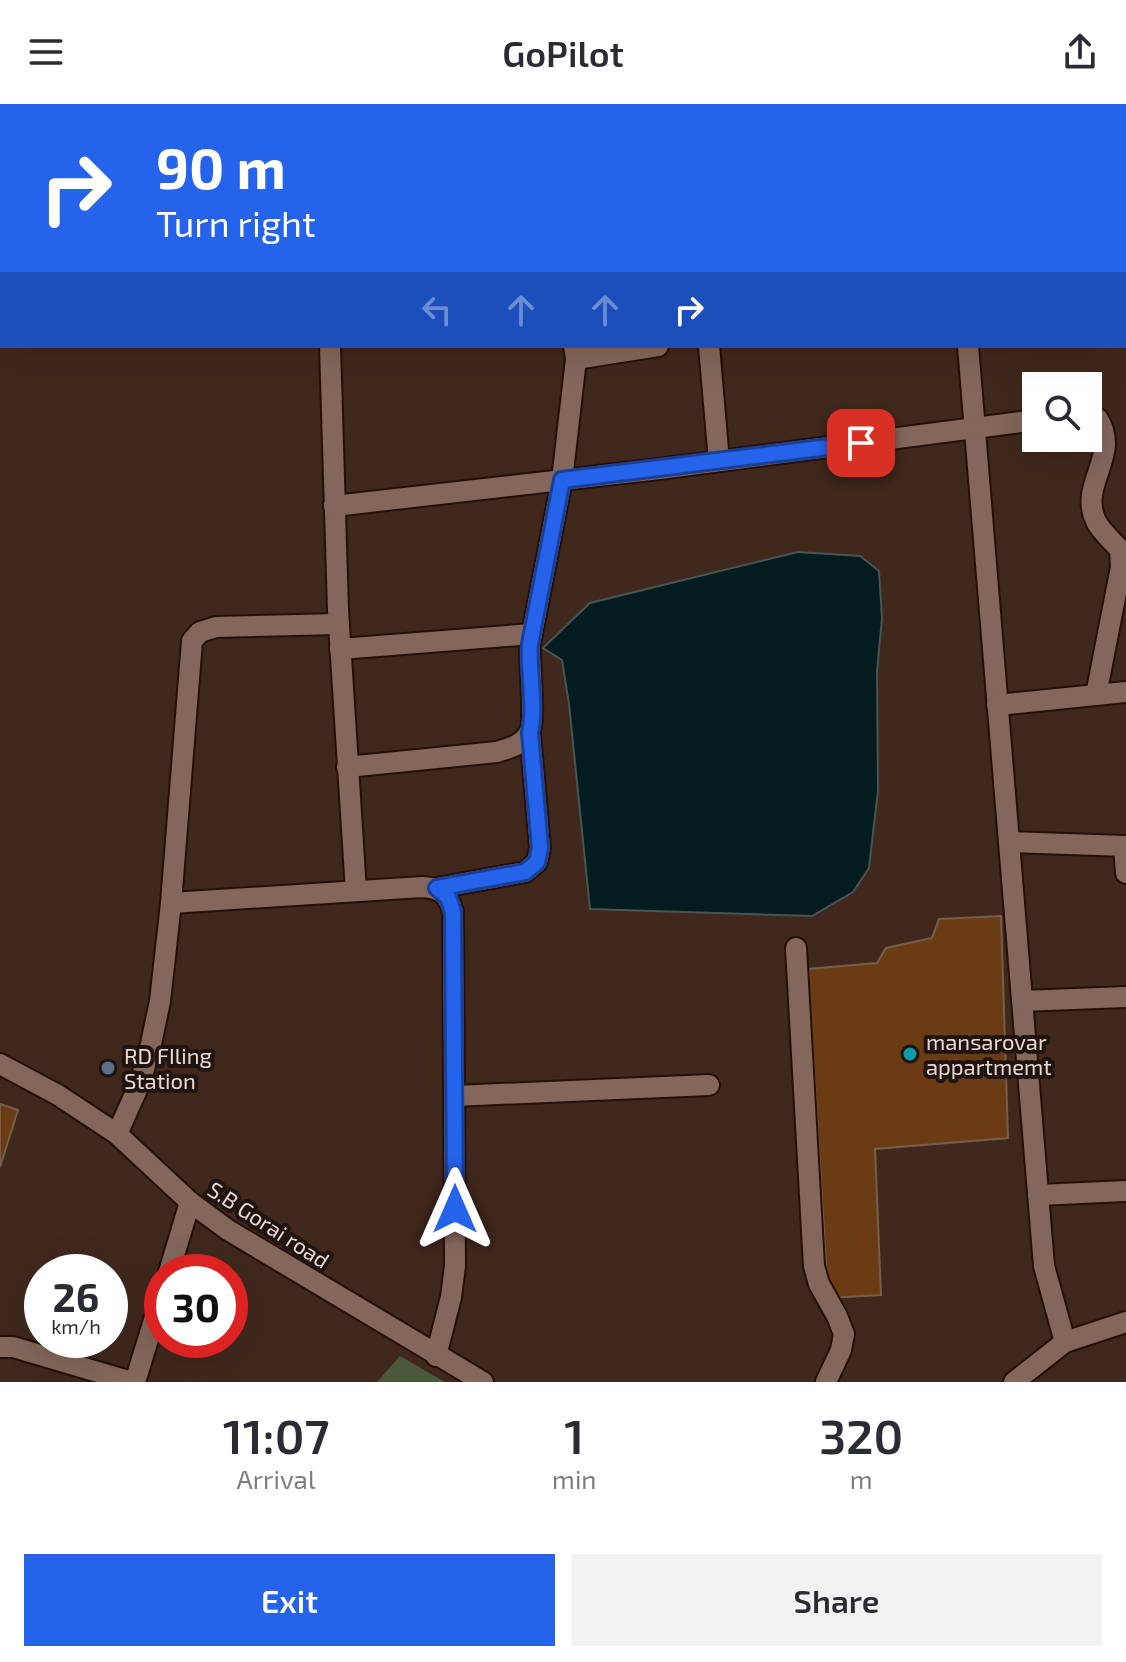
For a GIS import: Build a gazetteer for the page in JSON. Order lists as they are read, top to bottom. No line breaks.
{"streets":{"street":["S.B Gorai road"]},"places":["mansarovar appartmemt","RD FIling Station"],"page":{"header":"GoPilot","turn":["90 m","Turn right"],"speed":"26 km/h","limit":"30","eta":["11:07","Arrival","1","min","320","m"],"buttons":["Exit","Share"]}}
